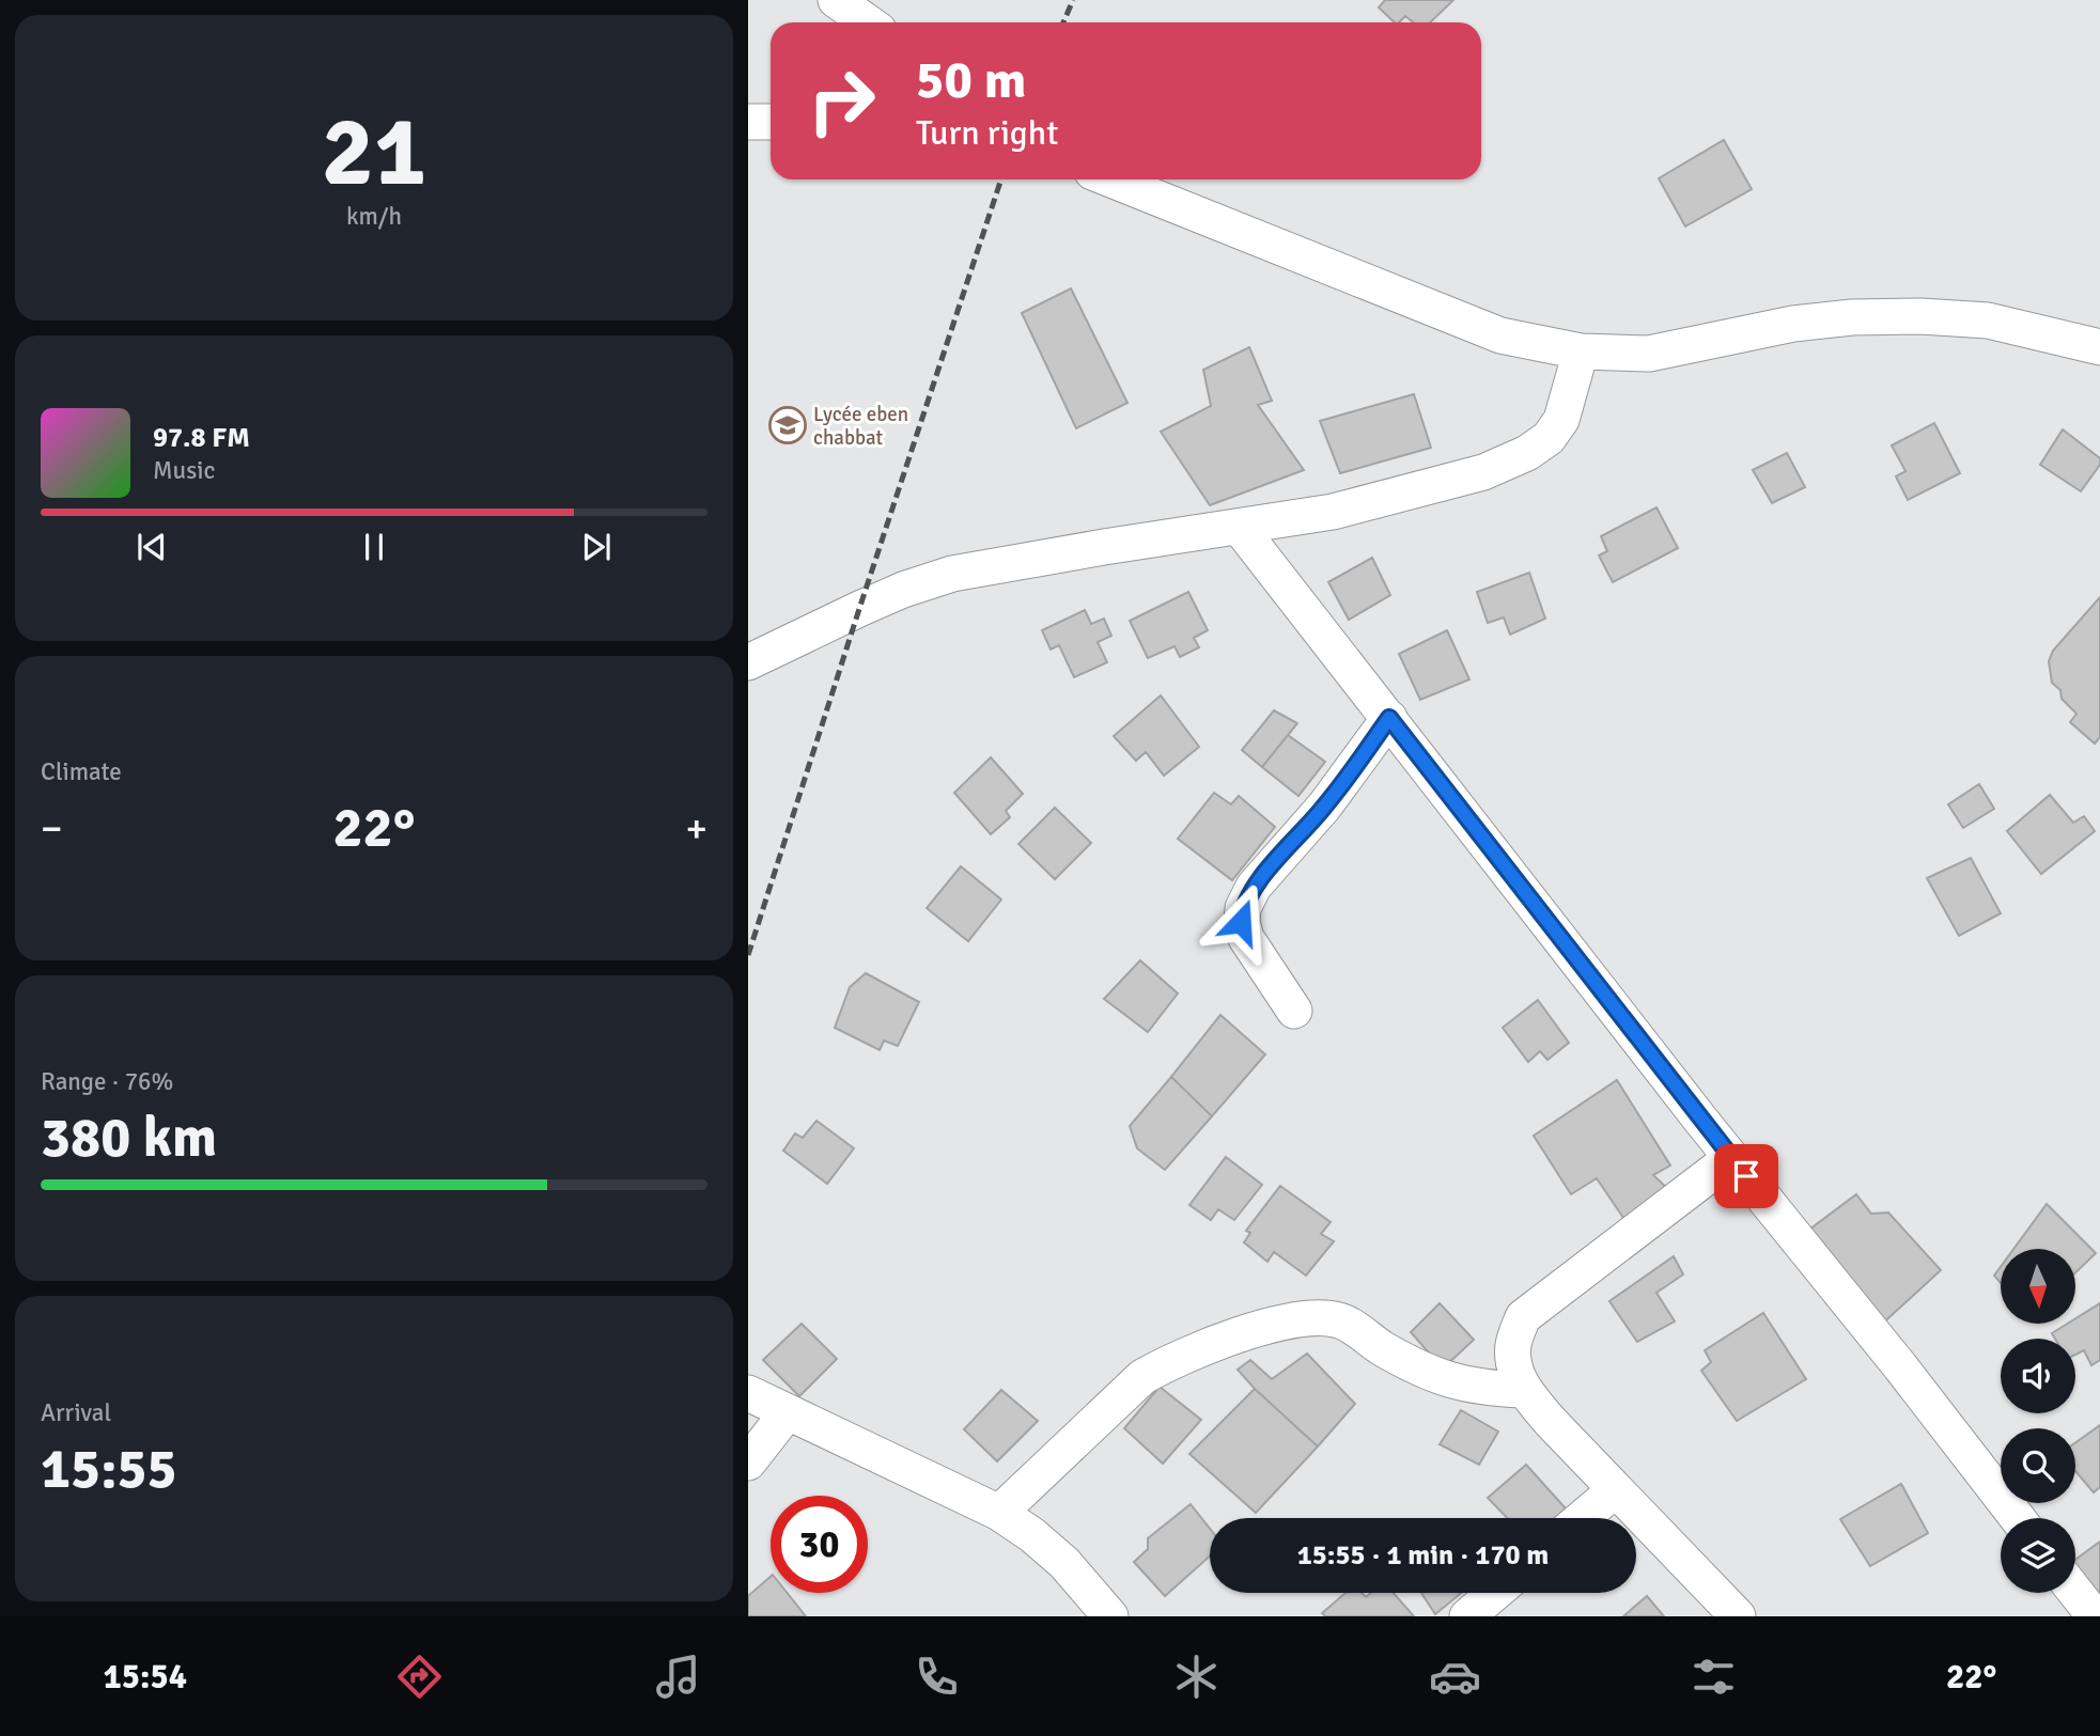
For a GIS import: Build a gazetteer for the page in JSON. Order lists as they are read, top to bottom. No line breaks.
{"places":{"school or university":["Lycée eben chabbat"]},"north":"bottom","page":{"tile":[["21","km/h"],"Climate",["Range · 76%","380 km"],["Arrival","15:55"]],"turn":["50 m","Turn right"],"song":["97.8 FM","Music"],"heat":["−","22°","+"],"limit":"30","trip":"15:55 · 1 min · 170 m","tabs":["15:54","22°"]}}
